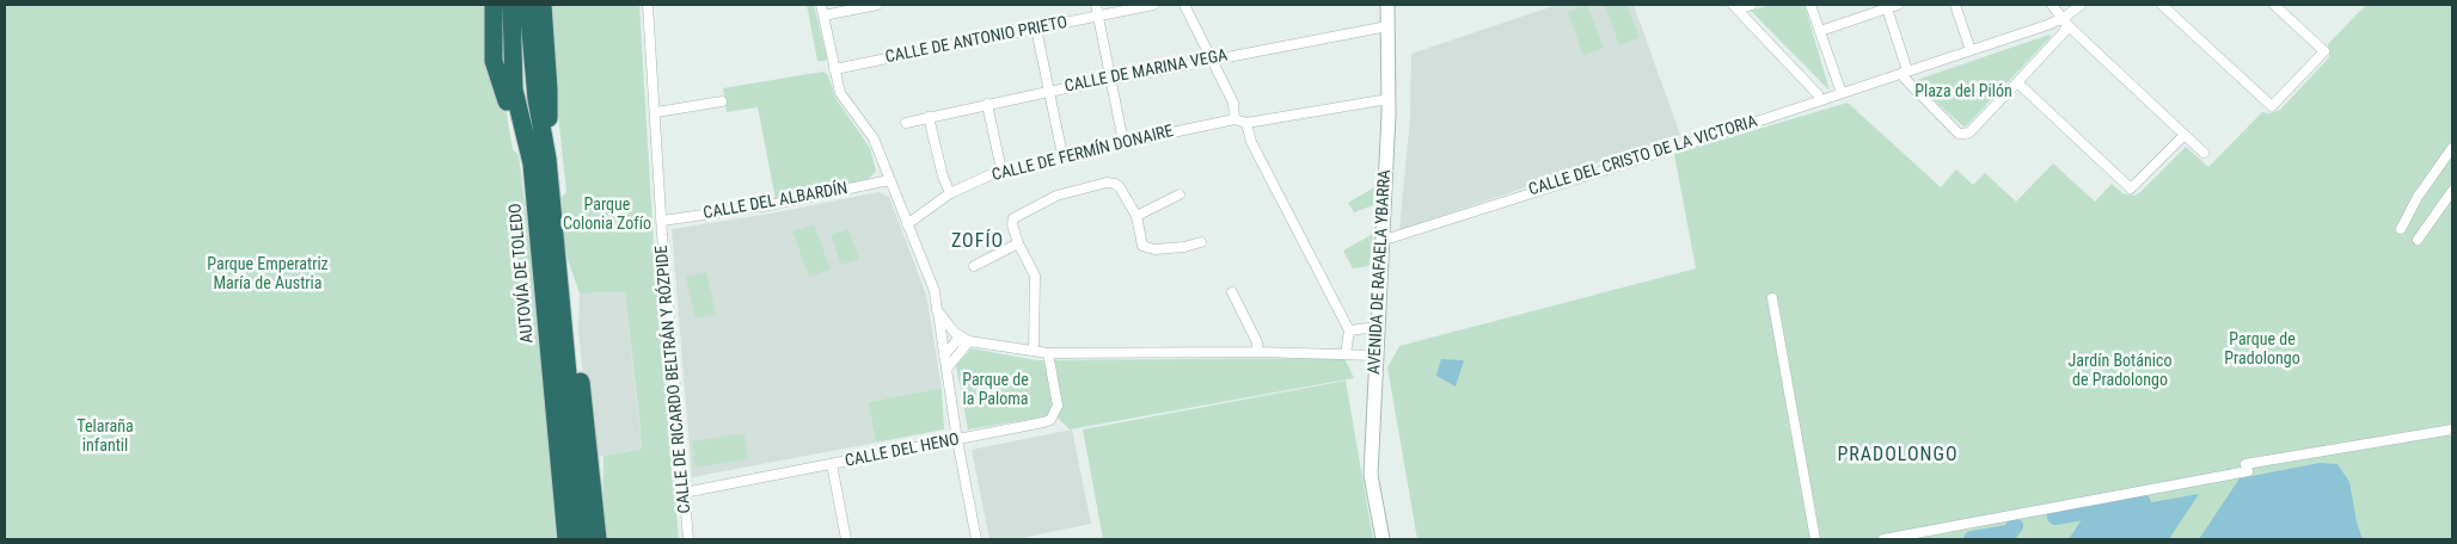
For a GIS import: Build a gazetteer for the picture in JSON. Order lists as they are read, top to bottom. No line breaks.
{"streets":{"highway":["AUTOVÍA DE TOLEDO"],"main road":["AVENIDA DE RAFAELA YBARRA"],"street":["CALLE DE ANTONIO PRIETO","CALLE DE MARINA VEGA","CALLE DE FERMÍN DONAIRE","CALLE DEL CRISTO DE LA VICTORIA","CALLE DEL ALBARDÍN","CALLE DE RICARDO BELTRÁN Y RÓZPIDE","CALLE DEL HENO"]},"crossings":[["CALLE DE MARINA VEGA","AVENIDA DE RAFAELA YBARRA"],["CALLE DEL CRISTO DE LA VICTORIA","AVENIDA DE RAFAELA YBARRA"],["CALLE DEL ALBARDÍN","CALLE DE RICARDO BELTRÁN Y RÓZPIDE"],["CALLE DE RICARDO BELTRÁN Y RÓZPIDE","CALLE DEL HENO"]],"districts":["ZOFÍO","PRADOLONGO"],"parks":["Plaza del Pilón","Parque Colonia Zofío","Parque Emperatriz María de Austria","Parque de Pradolongo","Jardín Botánico de Pradolongo","Parque de la Paloma","Telaraña infantil"]}
